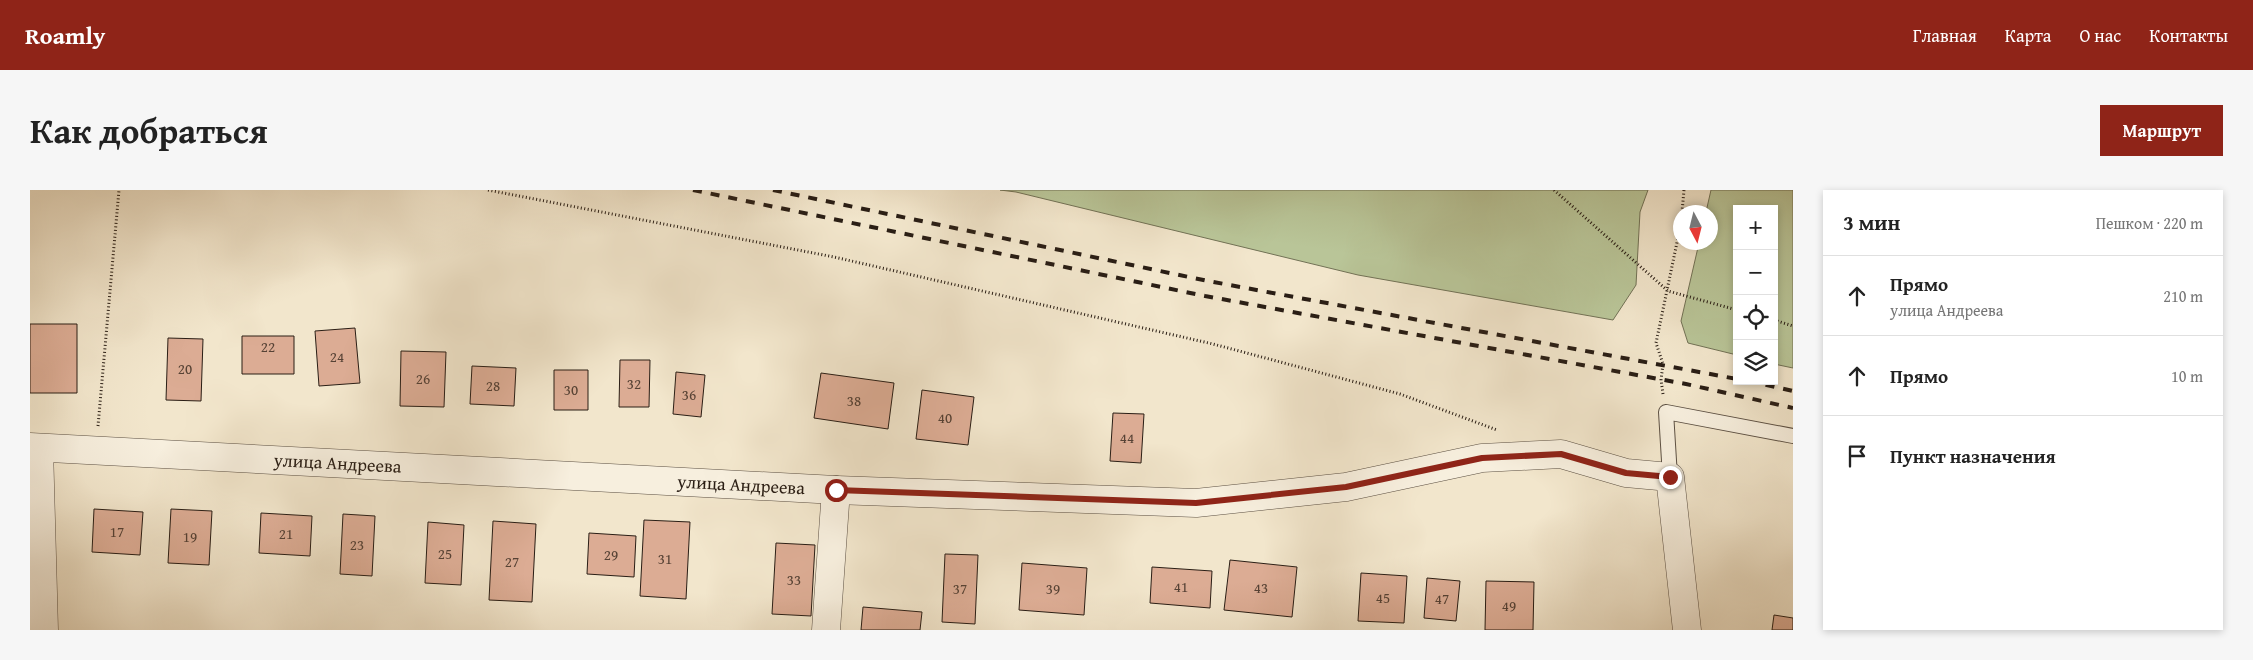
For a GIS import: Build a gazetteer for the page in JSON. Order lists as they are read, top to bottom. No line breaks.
{"streets":{"street":["улица Андреева"]},"house_numbers":["22","24","20","26","32","28","30","36","38","40","44","17","21","19","23","25","29","31","27","33","41","43","37","39","45","47","49"],"north":"bottom","page":{"header":"Roamly","nav":["Главная","Карта","О нас","Контакты"],"title":"Как добраться","buttons":"Маршрут","heading":["3 мин","Пешком · 220 m"],"map_buttons":["+","−"],"list":[["Прямо","улица Андреева","210 m"],["Прямо","10 m"],"Пункт назначения"]}}
